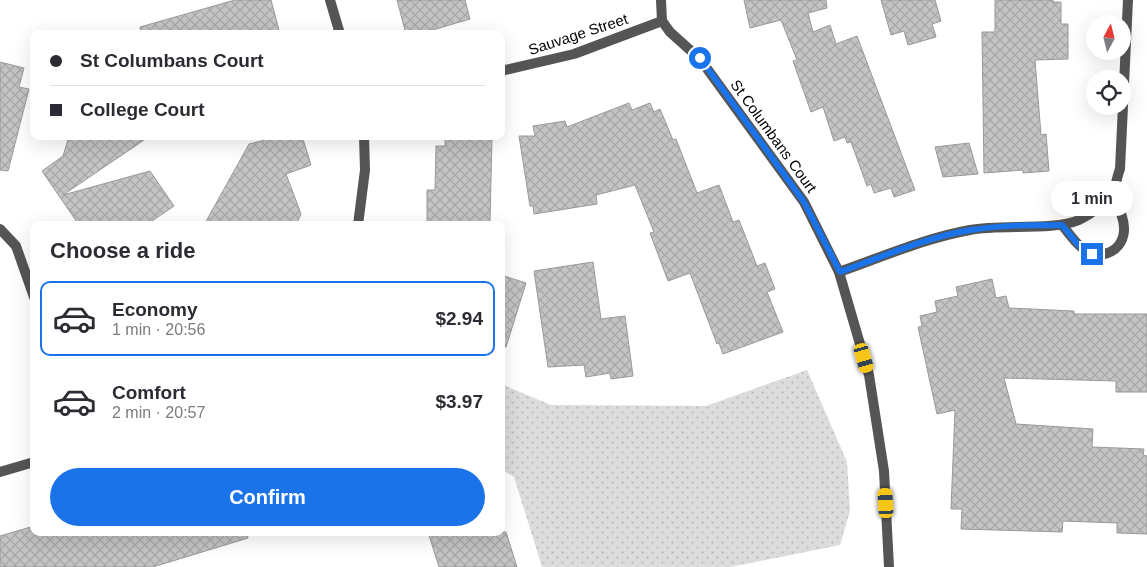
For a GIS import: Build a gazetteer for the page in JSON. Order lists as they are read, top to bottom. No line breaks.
{"streets":{"street":["Sauvage Street","St Columbans Court"]},"crossings":[["Sauvage Street","St Columbans Court"]],"north":"top","page":{"banner":["St Columbans Court","College Court"],"bubble":"1 min","heading":"Choose a ride","list":[{"name":"Economy","note":"1 min · 20:56","value":"$2.94"},{"name":"Comfort","note":"2 min · 20:57","value":"$3.97"}],"buttons":"Confirm"}}
